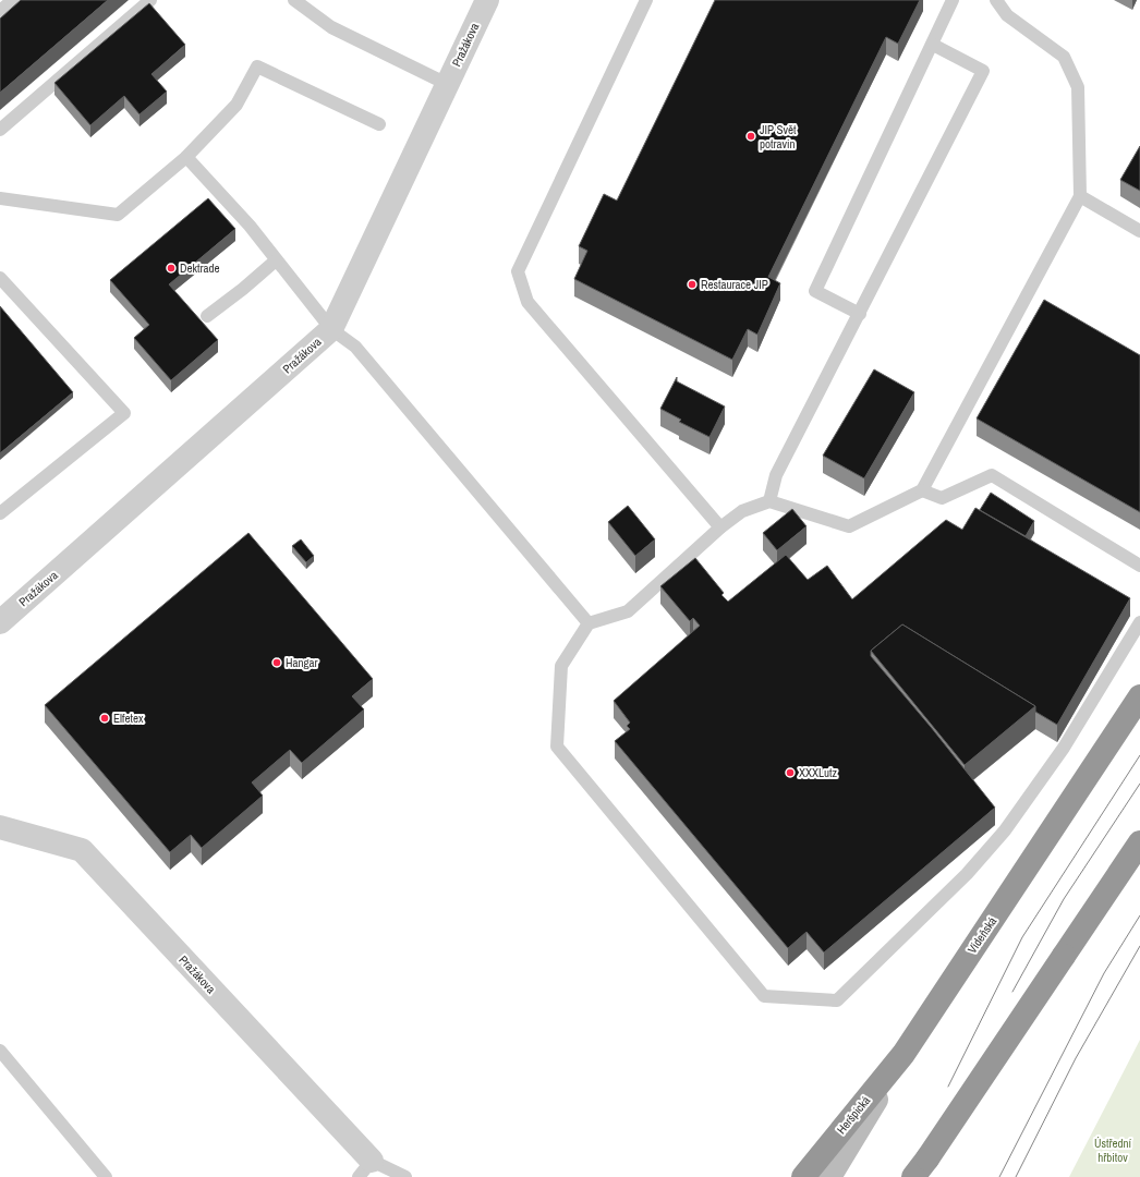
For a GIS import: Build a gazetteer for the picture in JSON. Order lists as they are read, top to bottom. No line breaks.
{"streets":{"highway":["Vídeňská","Heršpická"],"street":["Pražákova"]},"crossings":[["Vídeňská","Heršpická"]],"parks":["Ústřední hřbitov"],"places":["JIP Svět potravin","Dektrade","Restaurace JIP","Hangar","Elfetex","XXXLutz"]}
